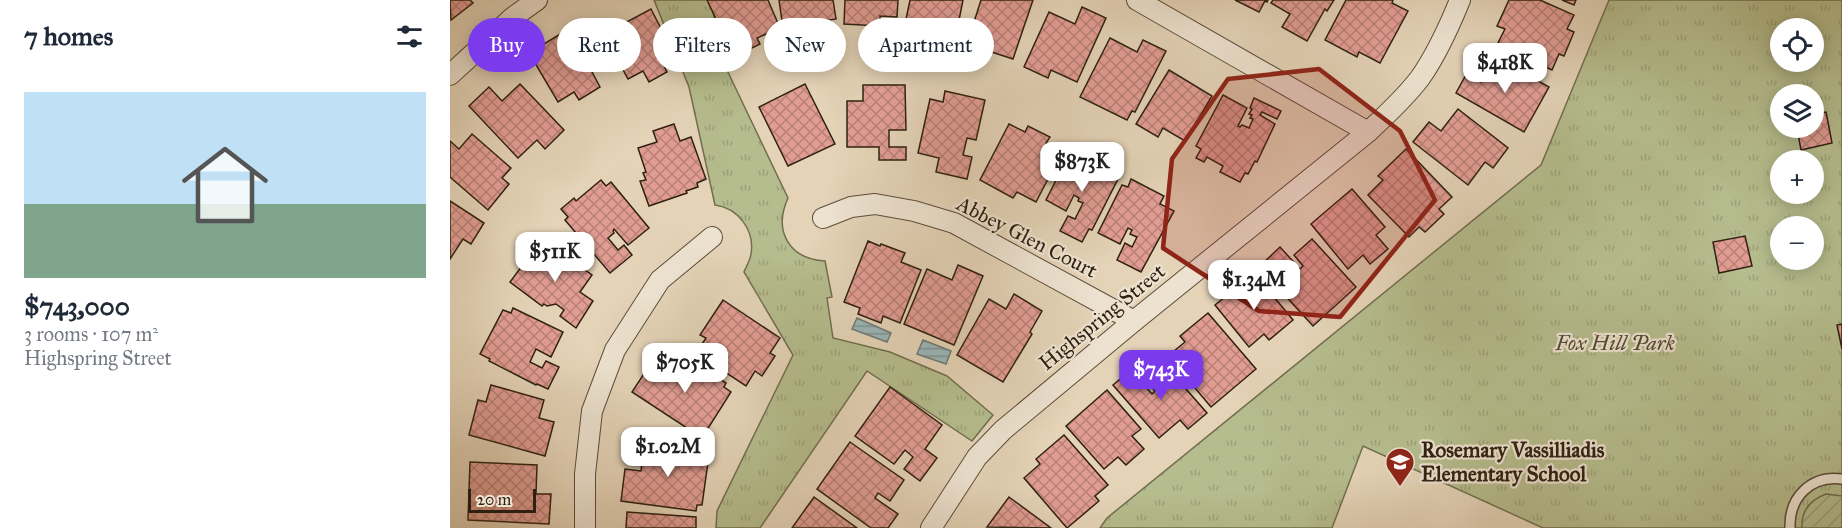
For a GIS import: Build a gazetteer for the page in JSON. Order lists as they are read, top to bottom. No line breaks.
{"streets":{"street":["Abbey Glen Court","Highspring Street"]},"crossings":[["Abbey Glen Court","Highspring Street"]],"parks":["Fox Hill Park"],"places":{"school or university":["Rosemary Vassilliadis Elementary School"]},"scale_bar":"20 m","page":{"heading":"7 homes","map_buttons":["+","−"],"chip":["Buy","Rent","Filters","New","Apartment"],"price":["$418K","$873K","$511K","$1.34M","$705K","$743K","$1.02M"],"list":[{"name":"$743,000","note":"3 rooms · 107 m² · Highspring Street"}],"scale":"20 m"}}
